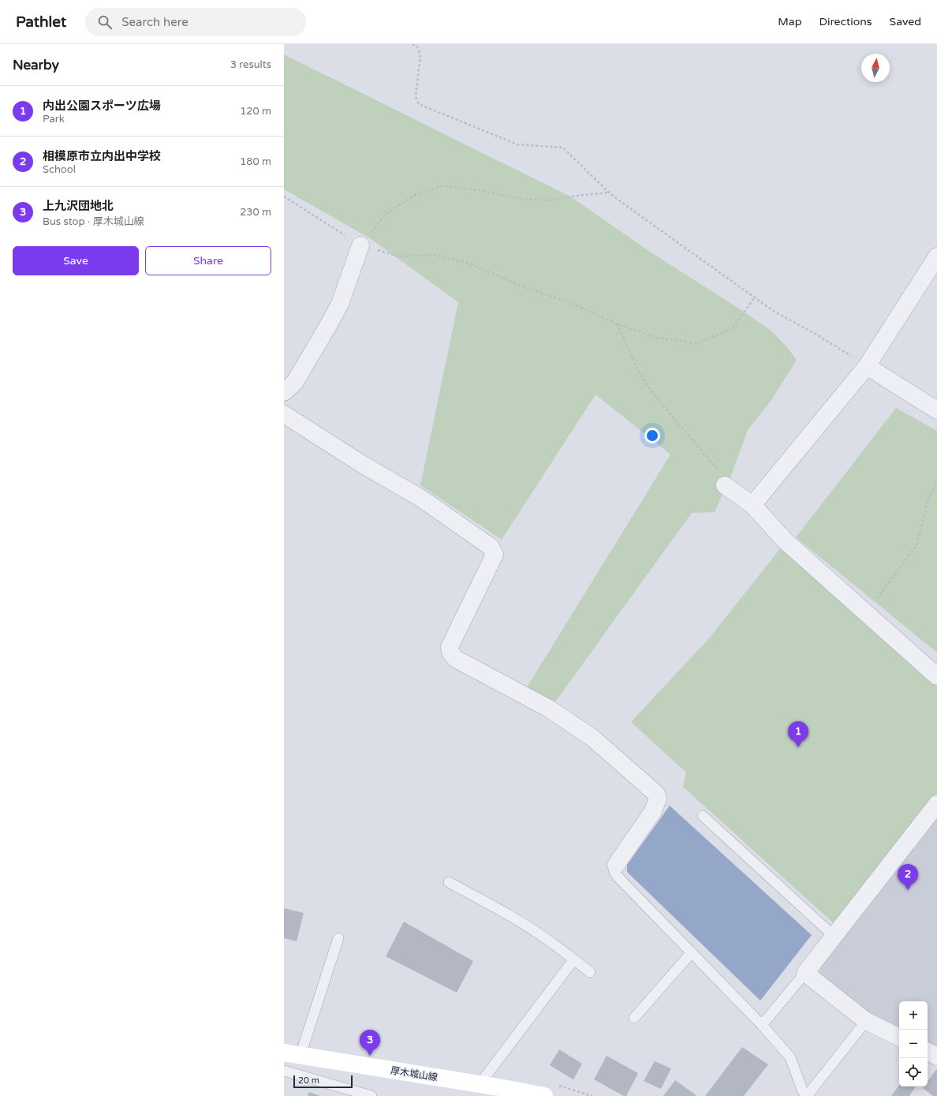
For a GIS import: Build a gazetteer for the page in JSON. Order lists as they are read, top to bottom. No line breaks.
{"streets":{"main road":["厚木城山線"]},"scale_bar":"20 m","north":"top","page":{"header":"Pathlet","search":"Search here","nav":["Map","Directions","Saved"],"heading":["Nearby","3 results"],"list":[{"mark":"1","name":"内出公園スポーツ広場","note":"Park","value":"120 m"},{"mark":"2","name":"相模原市立内出中学校","note":"School","value":"180 m"},{"mark":"3","name":"上九沢団地北","note":"Bus stop · 厚木城山線","value":"230 m"}],"buttons":["Save","Share"],"pins":["1","2","3"],"map_buttons":["+","−"],"scale":"20 m"}}
